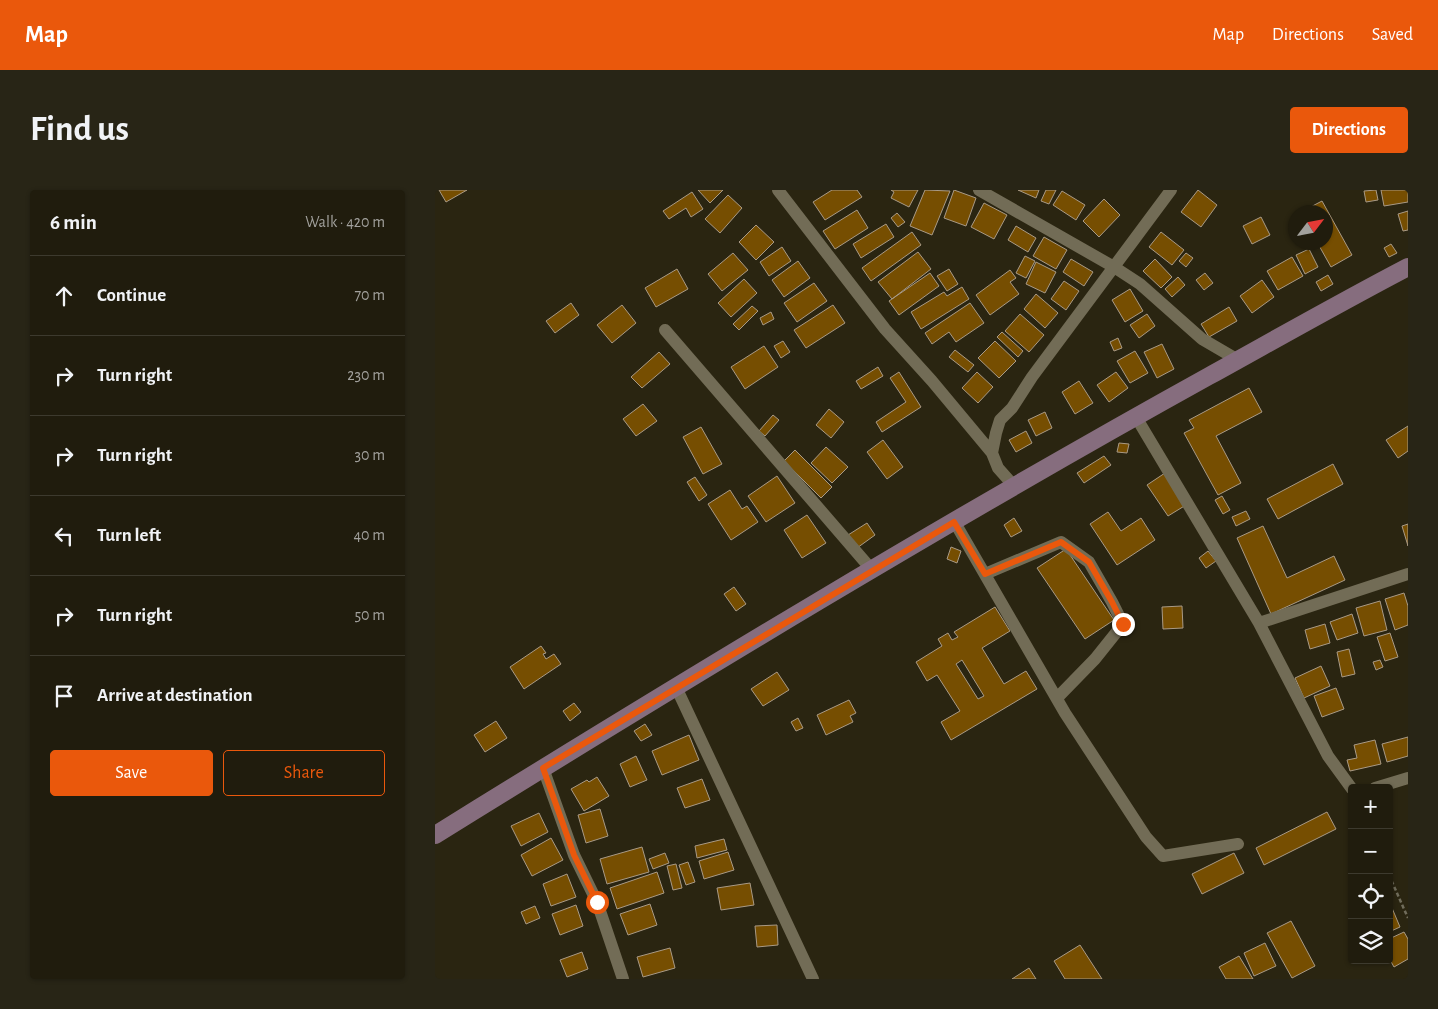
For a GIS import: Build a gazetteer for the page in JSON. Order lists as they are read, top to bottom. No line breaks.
{"north":"top right","page":{"header":"Map","nav":["Map","Directions","Saved"],"buttons":["Directions",["Save","Share"]],"title":"Find us","heading":["6 min","Walk · 420 m"],"list":[["Continue","70 m"],["Turn right","230 m"],["Turn right","30 m"],["Turn left","40 m"],["Turn right","50 m"],"Arrive at destination"],"map_buttons":["+","−"]}}
